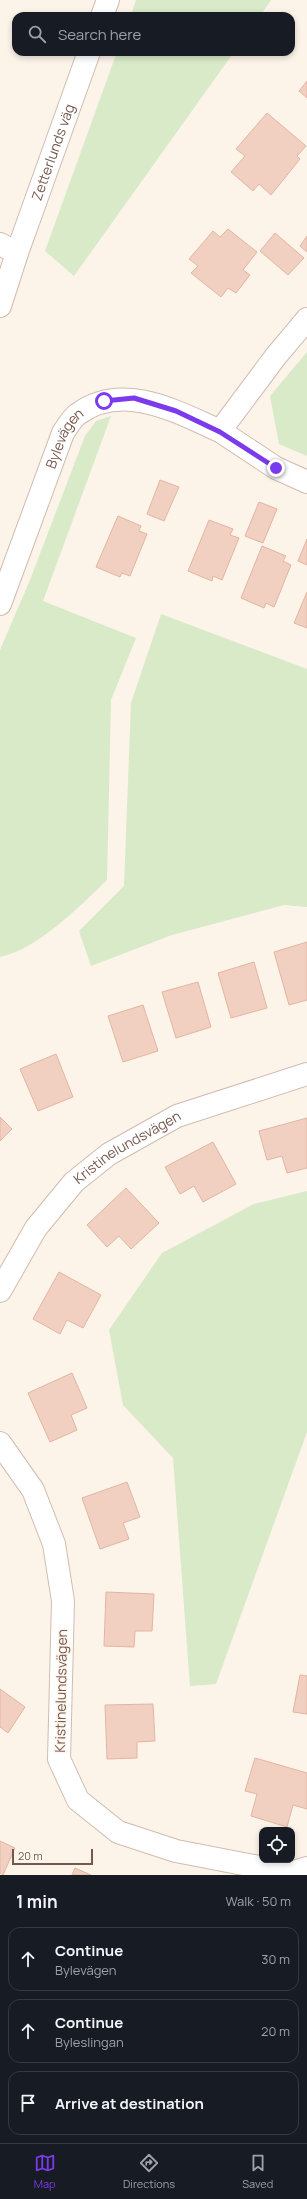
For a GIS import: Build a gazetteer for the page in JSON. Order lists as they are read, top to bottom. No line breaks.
{"streets":{"street":["Zetterlunds väg","Bylevägen","Kristinelundsvägen"]},"scale_bar":"20 m","page":{"search":"Search here","scale":"20 m","heading":["1 min","Walk · 50 m"],"list":[["Continue","Bylevägen","30 m"],["Continue","Byleslingan","20 m"],"Arrive at destination"],"nav":["Map","Directions","Saved"]}}
